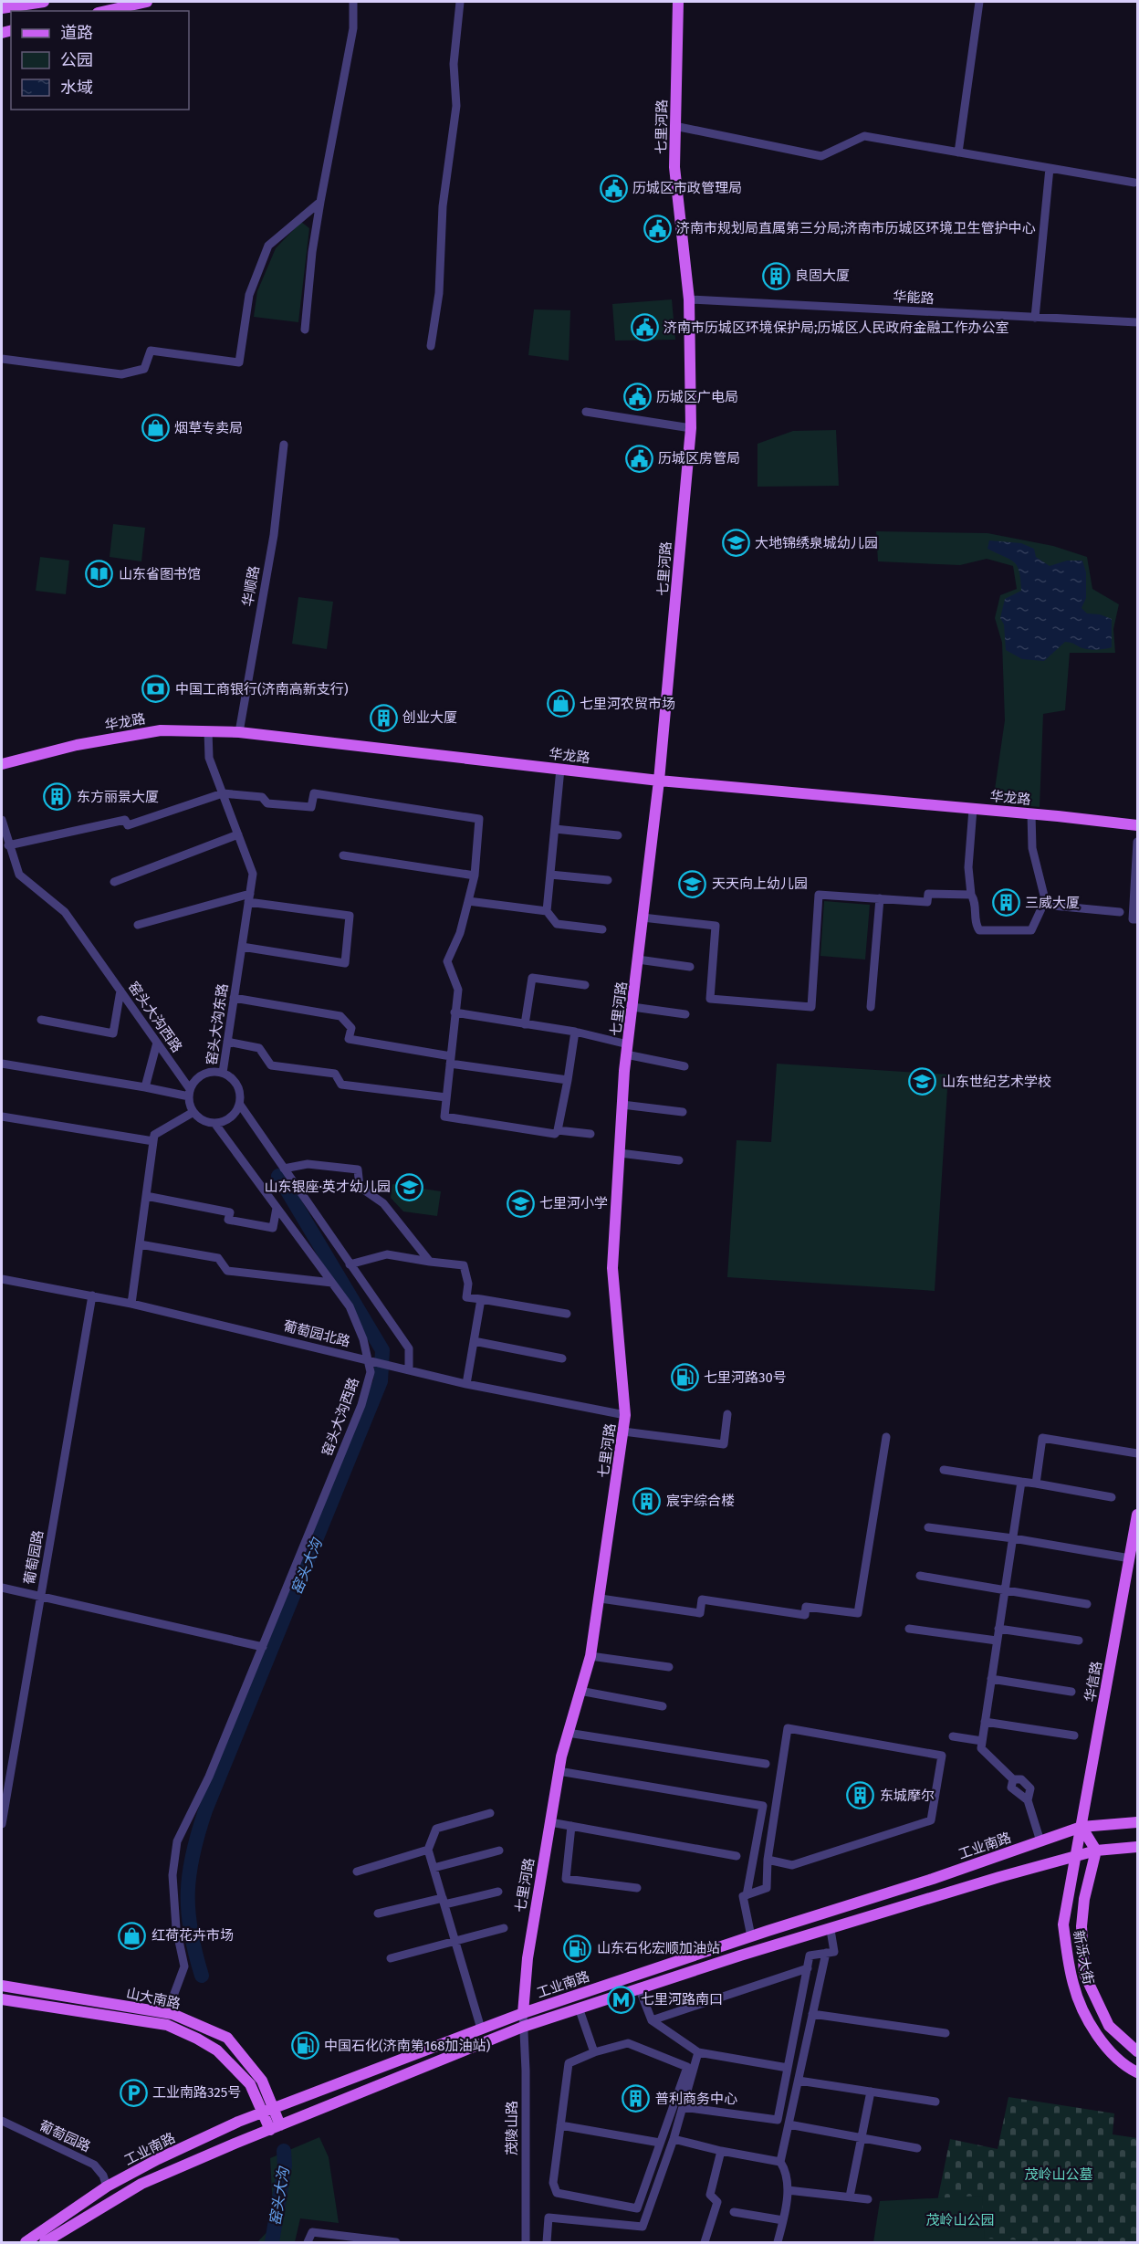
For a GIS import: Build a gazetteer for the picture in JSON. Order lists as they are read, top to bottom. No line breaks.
{"streets":{"main road":["七里河路","华龙路","华信路","工业南路","新泺大街","山大南路"],"street":["华能路","华顺路","窑头大沟西路","窑头大沟东路","葡萄园北路","葡萄园路","茂陵山路"]},"crossings":[["七里河路","华能路"],["七里河路","华龙路"],["七里河路","葡萄园北路"],["七里河路","工业南路"],["七里河路","茂陵山路"],["华顺路","华龙路"],["华龙路","窑头大沟东路"],["窑头大沟西路","窑头大沟东路"],["窑头大沟西路","葡萄园北路"],["窑头大沟西路","山大南路"],["窑头大沟东路","葡萄园北路"],["葡萄园北路","葡萄园路"],["葡萄园路","工业南路"],["华信路","工业南路"],["华信路","新泺大街"],["工业南路","新泺大街"],["工业南路","山大南路"],["工业南路","茂陵山路"]],"water":["窑头大沟"],"parks":["茂岭山公墓","茂岭山公园"],"places":{"public building":["历城区市政管理局","济南市规划局直属第三分局;济南市历城区环境卫生管护中心","济南市历城区环境保护局;历城区人民政府金融工作办公室","历城区广电局","历城区房管局"],"building":["良固大厦","创业大厦","东方丽景大厦","三威大厦","宸宇综合楼","东城摩尔","普利商务中心"],"shop":["烟草专卖局","七里河农贸市场","红荷花卉市场"],"school or university":["大地锦绣泉城幼儿园","天天向上幼儿园","山东世纪艺术学校","山东银座·英才幼儿园","七里河小学"],"library":["山东省图书馆"],"bank":["中国工商银行(济南高新支行)"],"fuel station":["七里河路30号","山东石化宏顺加油站","中国石化(济南第168加油站)"],"metro station":["七里河路南口"],"parking":["工业南路325号"]},"legend":["道路","公园","水域"]}
